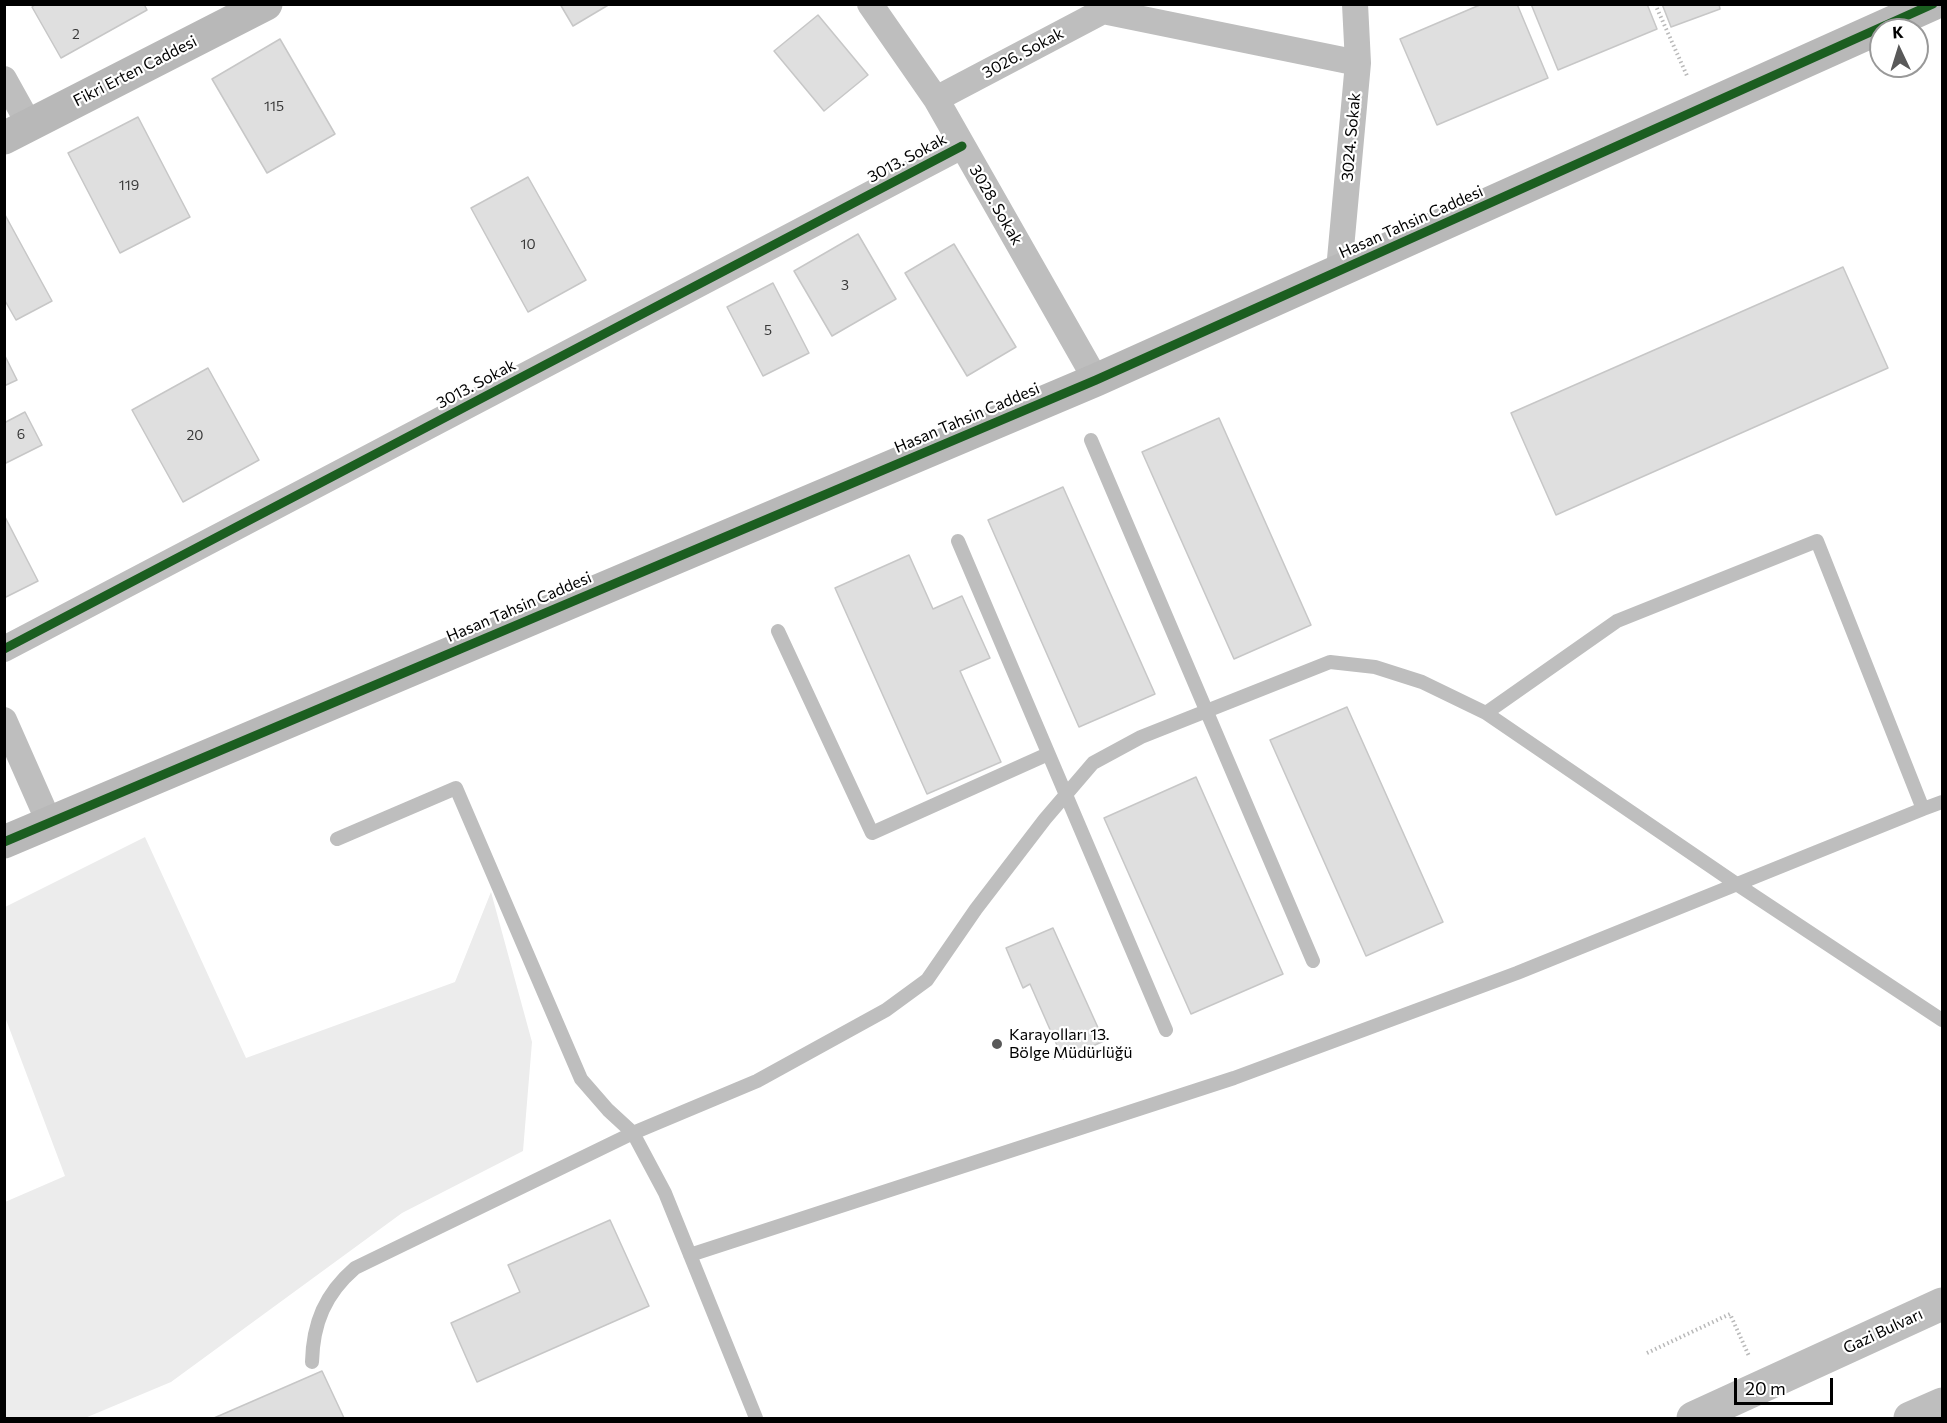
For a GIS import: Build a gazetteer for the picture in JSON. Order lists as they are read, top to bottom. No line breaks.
{"streets":{"highway":["Gazi Bulvarı"],"street":["3026. Sokak","Fikri Erten Caddesi","3024. Sokak","3013. Sokak","3028. Sokak","Hasan Tahsin Caddesi"]},"crossings":[["3026. Sokak","3028. Sokak"],["3024. Sokak","Hasan Tahsin Caddesi"],["3013. Sokak","3028. Sokak"],["3028. Sokak","Hasan Tahsin Caddesi"]],"places":["Karayolları 13. Bölge Müdürlüğü"],"house_numbers":["2","115","119","10","3","5","6","20"],"scale_bar":"20 m","north":"top"}
